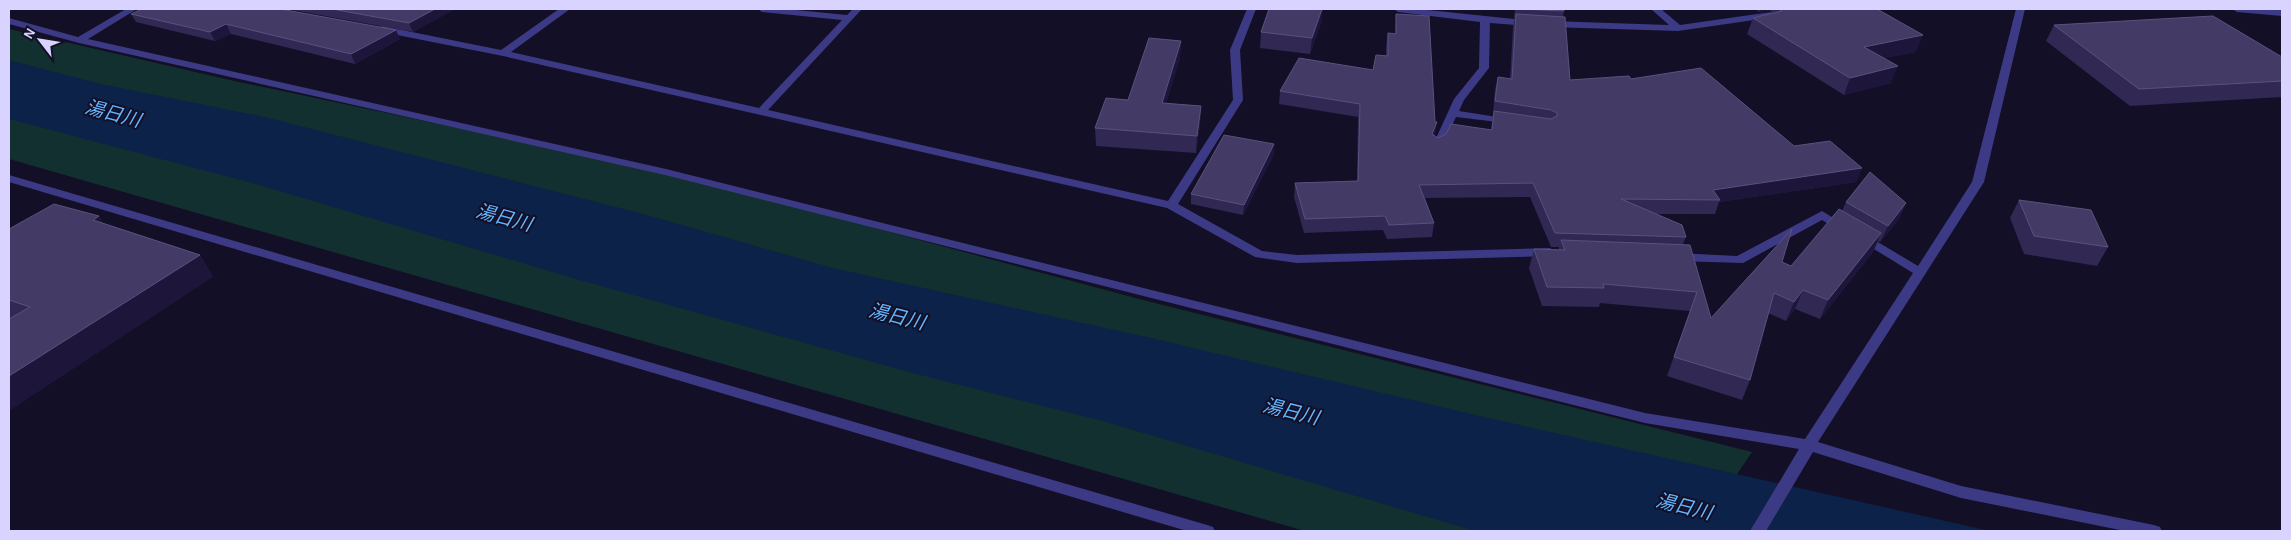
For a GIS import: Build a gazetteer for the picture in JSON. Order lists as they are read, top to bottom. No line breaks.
{"water":["湯日川"],"north":"top left"}
